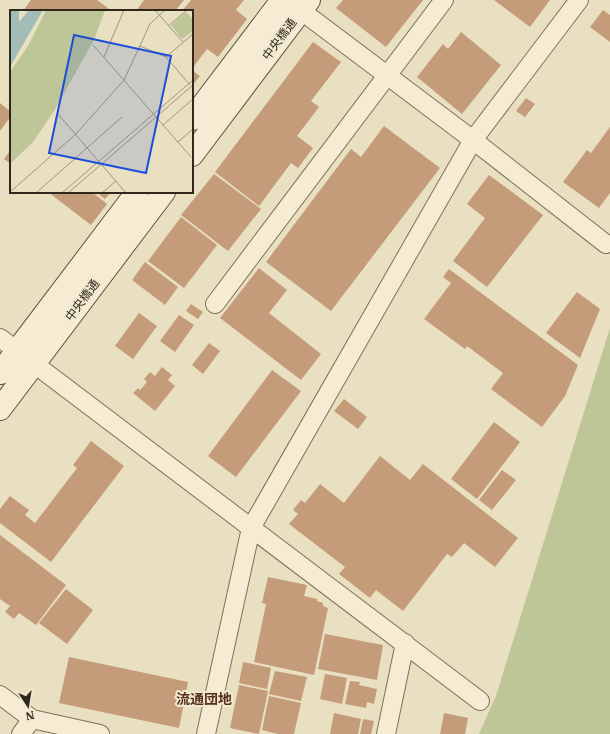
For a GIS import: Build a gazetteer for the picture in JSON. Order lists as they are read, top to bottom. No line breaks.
{"streets":{"main road":["中央橋通"]},"districts":["流通団地"],"north":"bottom"}
